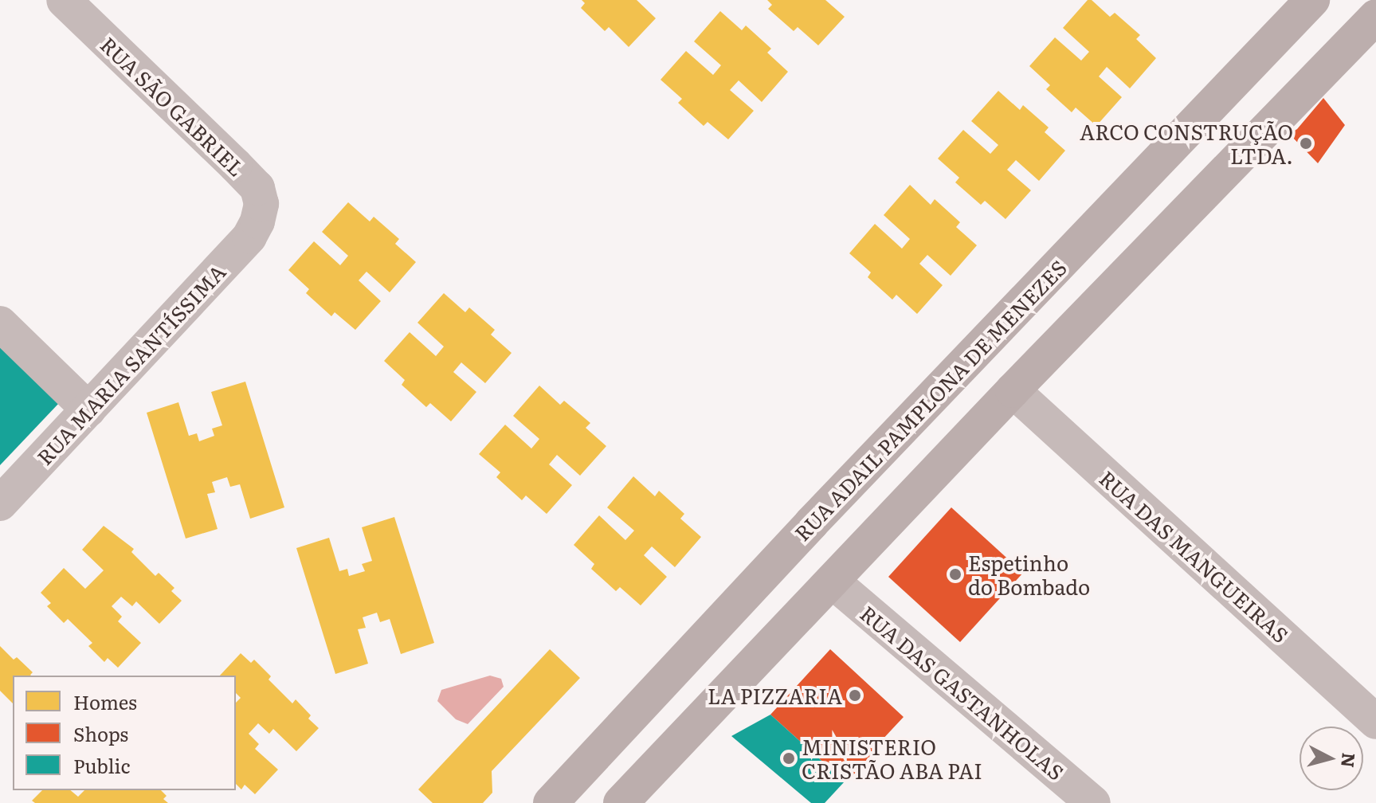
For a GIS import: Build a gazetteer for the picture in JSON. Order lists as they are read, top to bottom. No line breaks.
{"streets":{"main road":["RUA ADAIL PAMPLONA DE MENEZES"],"street":["RUA SÃO GABRIEL","RUA MARIA SANTÍSSIMA","RUA DAS MANGUEIRAS","RUA DAS GASTANHOLAS"]},"crossings":[["RUA SÃO GABRIEL","RUA MARIA SANTÍSSIMA"]],"places":["ARCO CONSTRUÇÃO LTDA.","Espetinho do Bombado","LA PIZZARIA","MINISTERIO CRISTÃO ABA PAI"],"legend":["Homes","Shops","Public"],"north":"right"}
